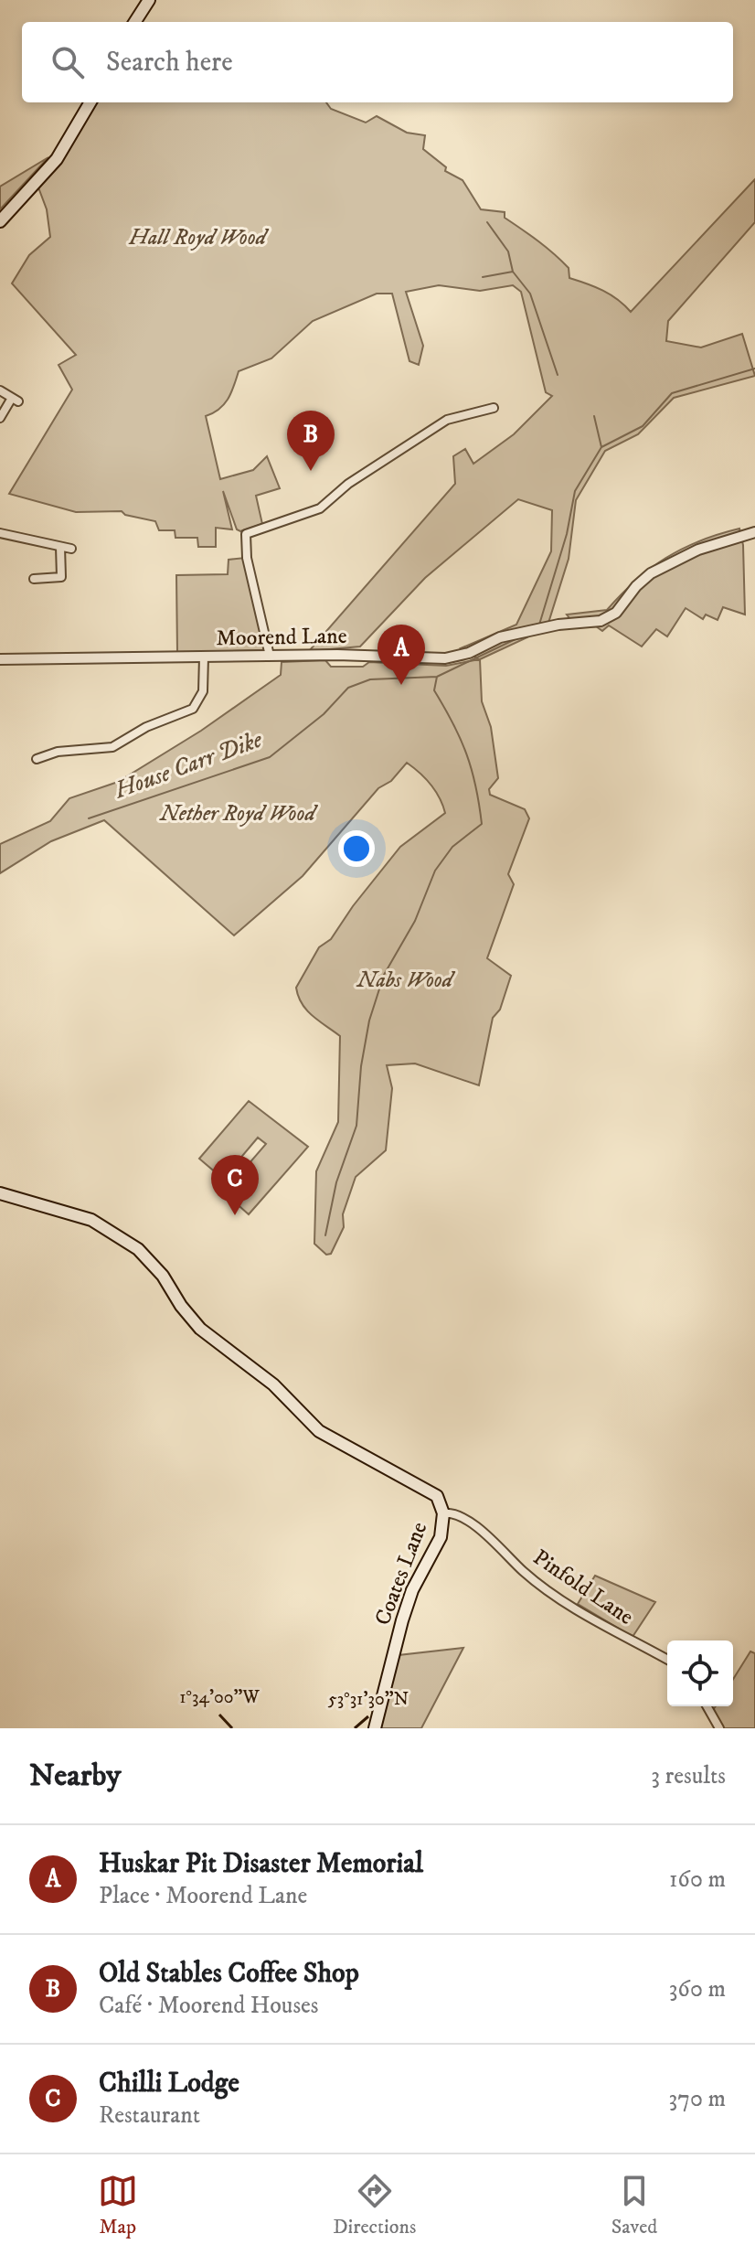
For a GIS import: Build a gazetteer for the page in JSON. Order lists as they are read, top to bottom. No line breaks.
{"streets":{"main road":["Coates Lane"],"street":["Moorend Lane","Pinfold Lane"]},"crossings":[["Coates Lane","Pinfold Lane"]],"water":["House Carr Dike"],"parks":["Hall Royd Wood","Nether Royd Wood","Nabs Wood"],"page":{"search":"Search here","pins":["B","A","C"],"heading":["Nearby","3 results"],"list":[{"mark":"A","name":"Huskar Pit Disaster Memorial","note":"Place · Moorend Lane","value":"160 m"},{"mark":"B","name":"Old Stables Coffee Shop","note":"Café · Moorend Houses","value":"360 m"},{"mark":"C","name":"Chilli Lodge","note":"Restaurant","value":"370 m"}],"nav":["Map","Directions","Saved"]},"coordinates":["1°34'00\"W","53°31'30\"N"]}
